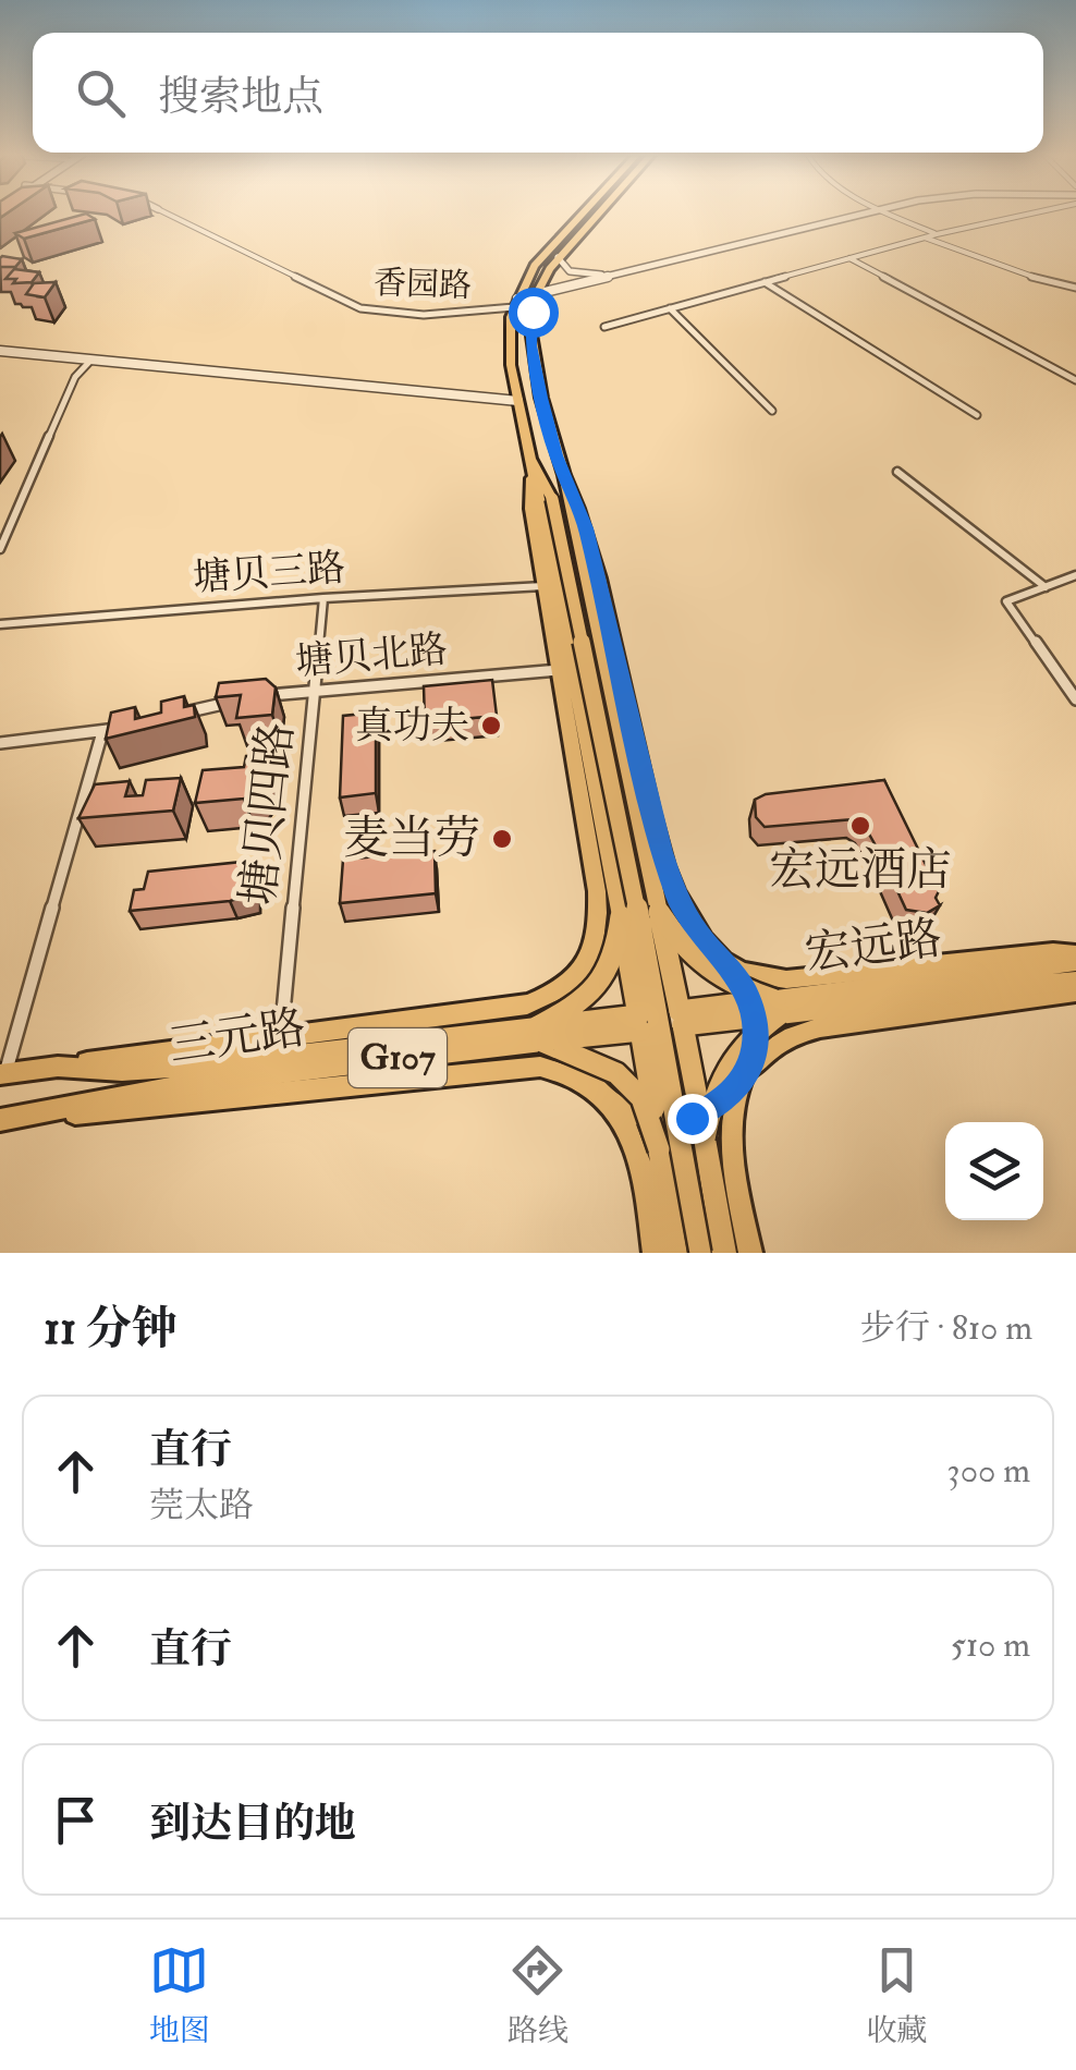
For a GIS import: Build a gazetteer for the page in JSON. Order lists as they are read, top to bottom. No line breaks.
{"streets":{"main road":["宏远路","三元路","G107"],"street":["香园路","塘贝三路","塘贝北路","塘贝四路"]},"crossings":[["塘贝三路","塘贝四路"],["塘贝北路","塘贝四路"],["宏远路","三元路"]],"places":["真功夫","宏远酒店","麦当劳"],"page":{"search":"搜索地点","heading":["11 分钟","步行 · 810 m"],"list":[["直行","莞太路","300 m"],["直行","510 m"],"到达目的地"],"nav":["地图","路线","收藏"]}}
